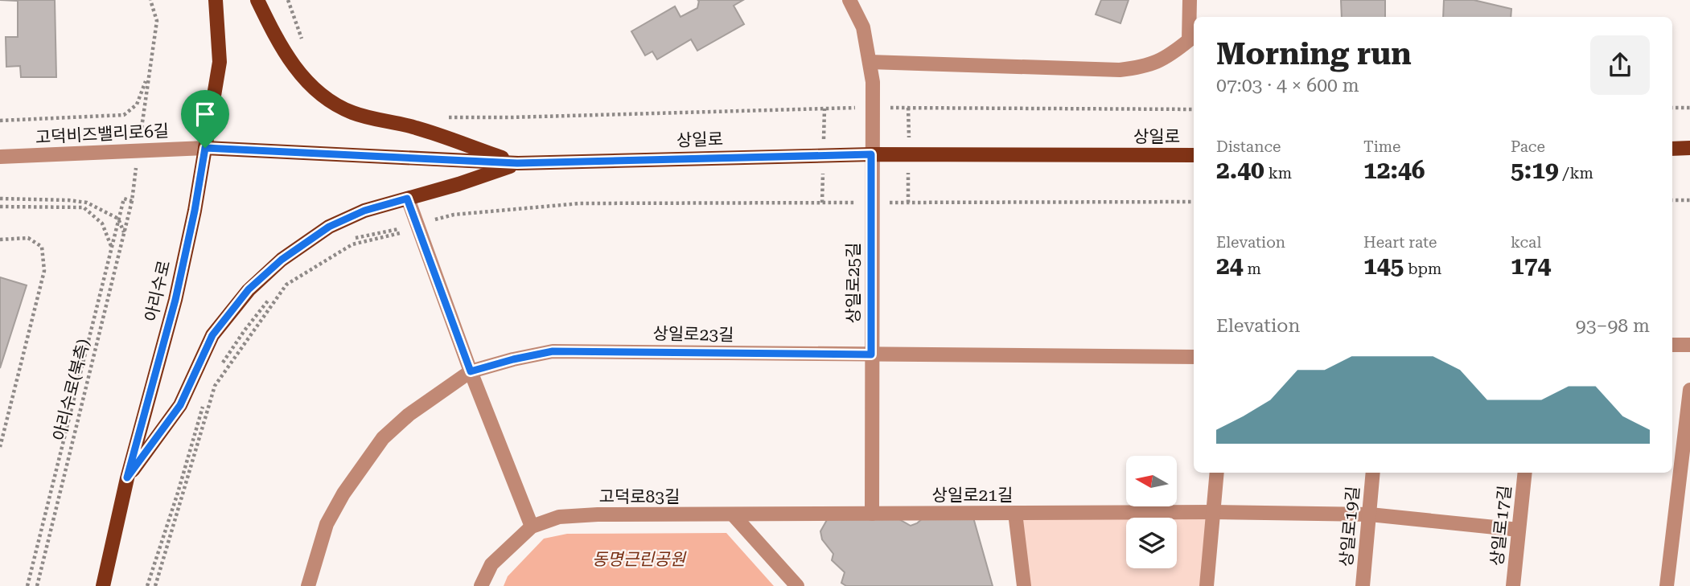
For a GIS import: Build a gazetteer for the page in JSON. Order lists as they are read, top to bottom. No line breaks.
{"streets":{"main road":["상일로","아리수로"],"street":["고덕비즈밸리로6길","상일로25길","상일로23길","상일로21길","고덕로83길","상일로17길","상일로19길"],"path":["아리수로(북측)"]},"crossings":[["고덕비즈밸리로6길","상일로"],["고덕비즈밸리로6길","아리수로"],["상일로","상일로25길"],["상일로","아리수로"],["상일로25길","상일로23길"],["상일로25길","상일로21길"],["상일로21길","고덕로83길"],["상일로21길","상일로17길"],["상일로21길","상일로19길"]],"parks":["동명근린공원"],"north":"left","page":{"heading":["Morning run","07:03 · 4 × 600 m"],"stats":[["Distance","2.40 km"],["Time","12:46"],["Pace","5:19 /km"],["Elevation","24 m"],["Heart rate","145 bpm"],["kcal","174"]],"chart":["Elevation","93–98 m"]}}
